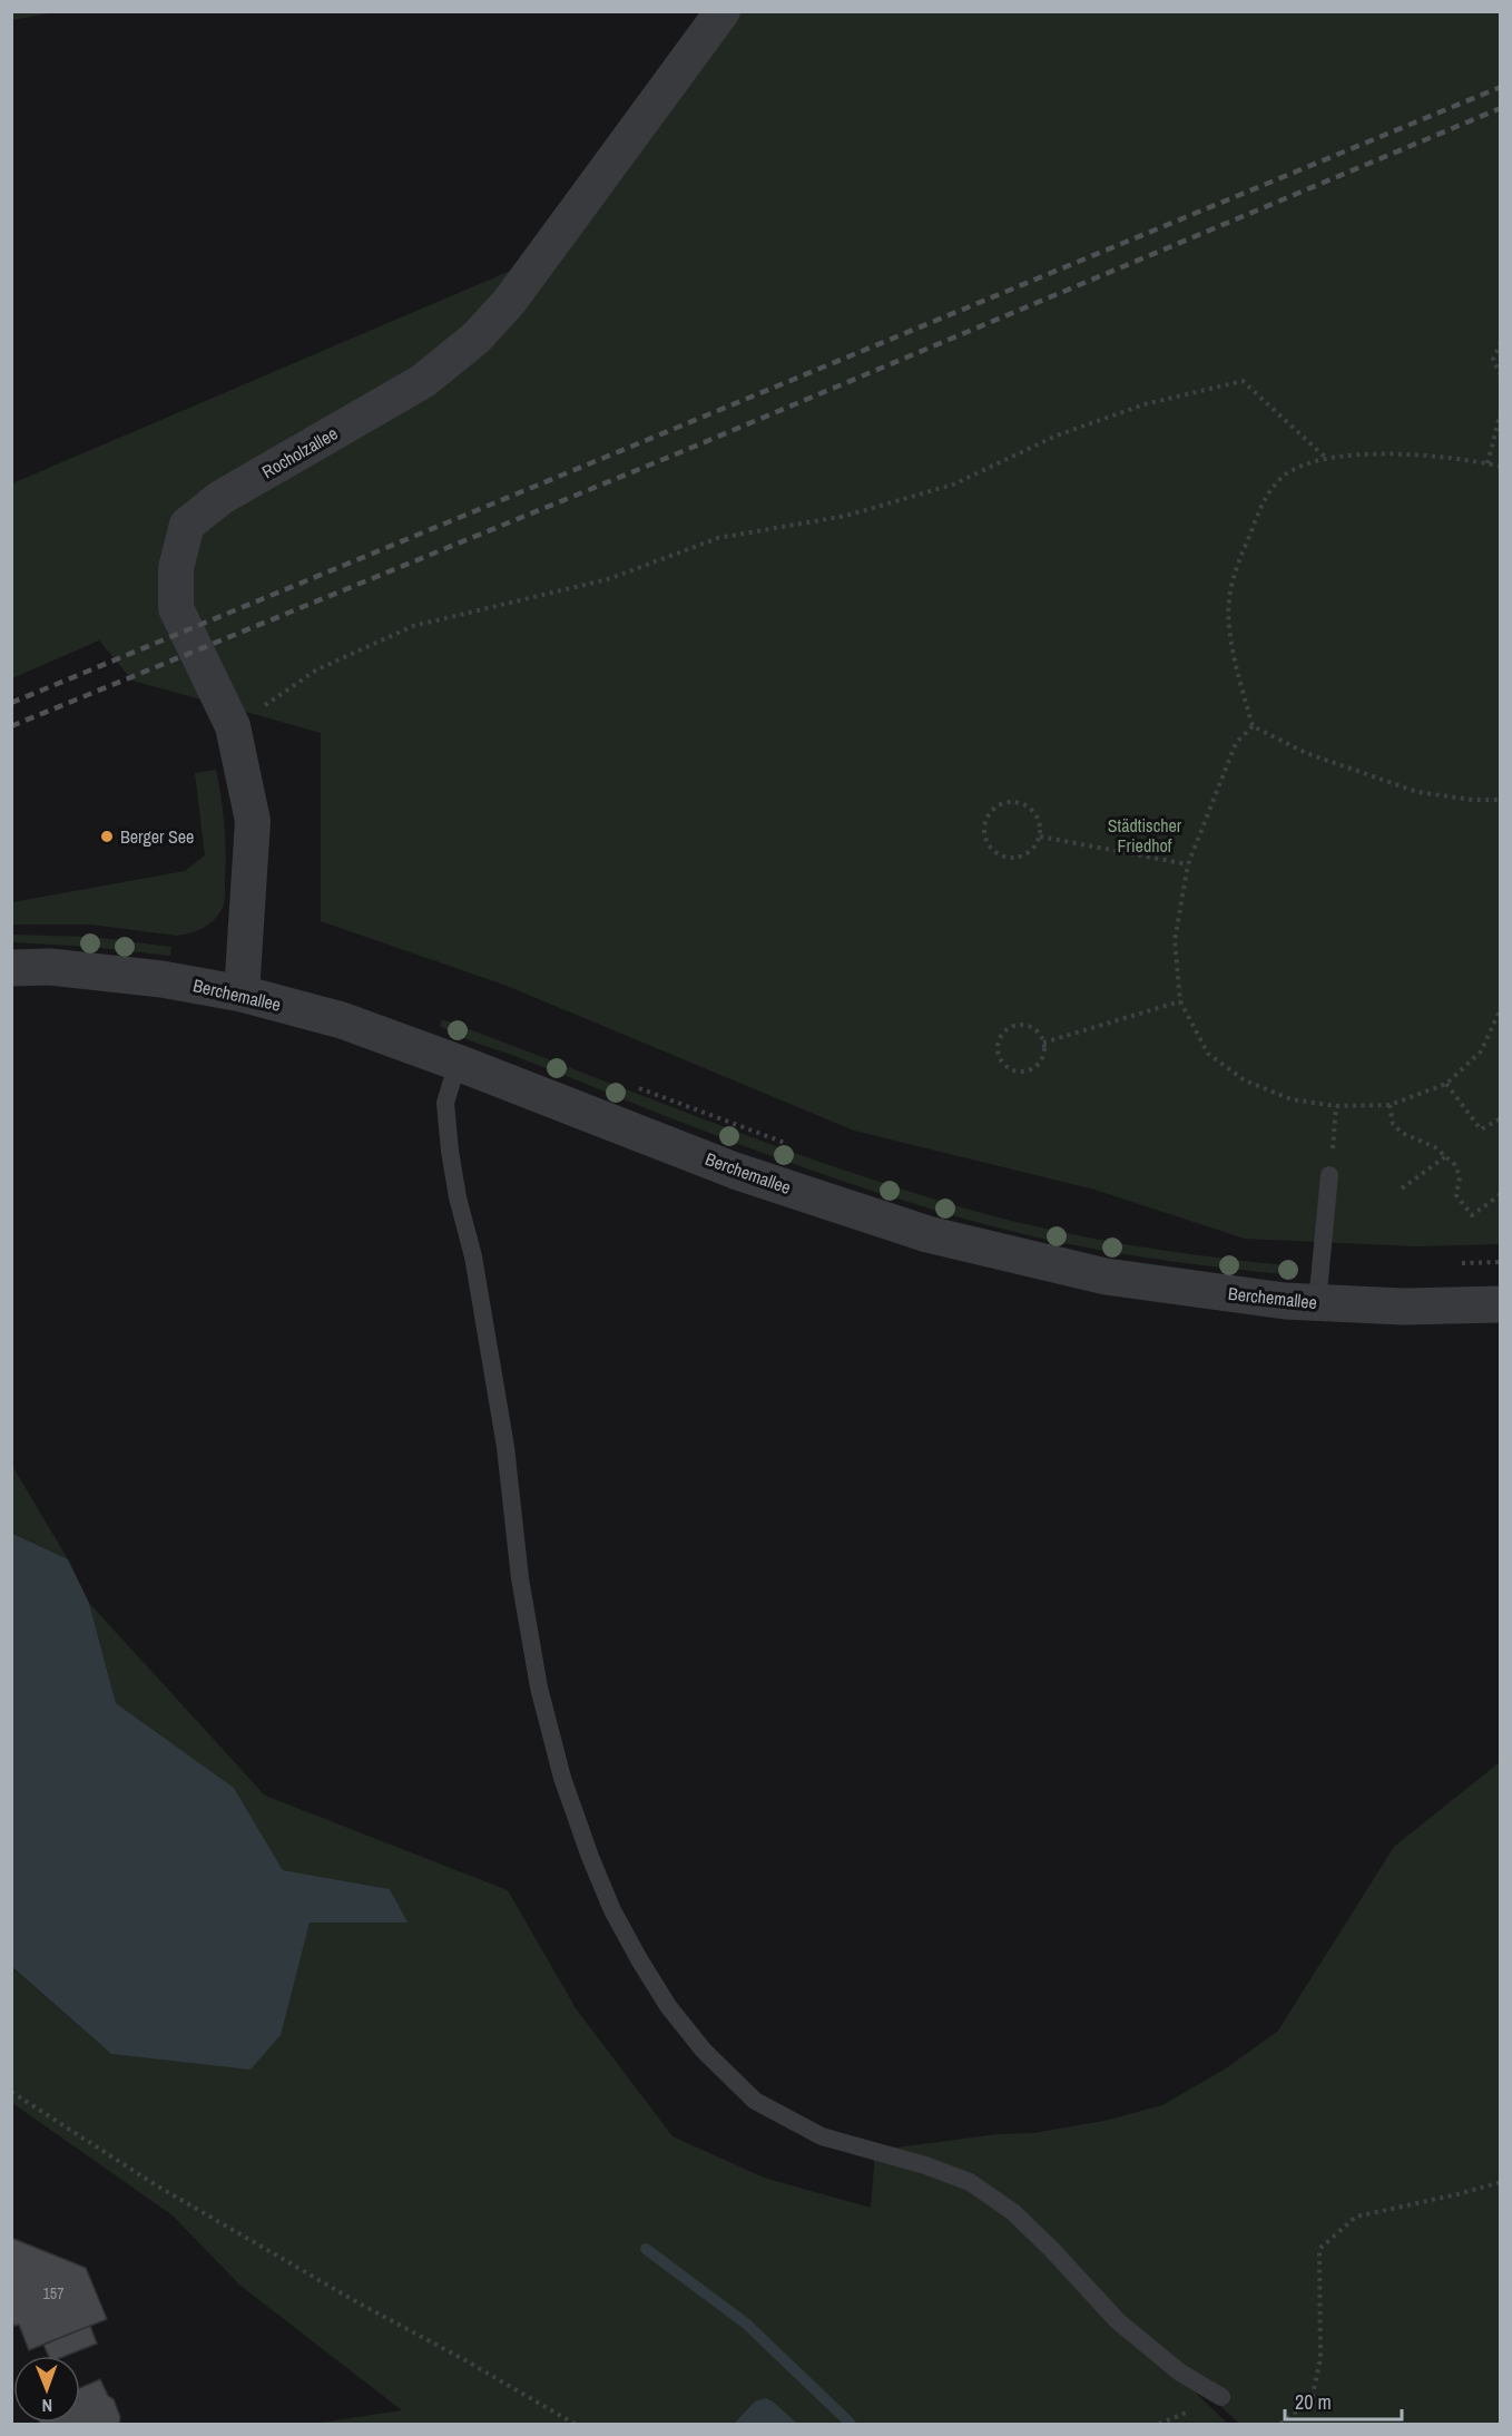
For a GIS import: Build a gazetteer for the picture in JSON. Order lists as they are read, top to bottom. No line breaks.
{"streets":{"street":["Rocholzallee","Berchemallee"]},"crossings":[["Rocholzallee","Berchemallee"]],"parks":["Städtischer Friedhof"],"places":["Berger See"],"house_numbers":["157"],"scale_bar":"20 m","north":"bottom"}
